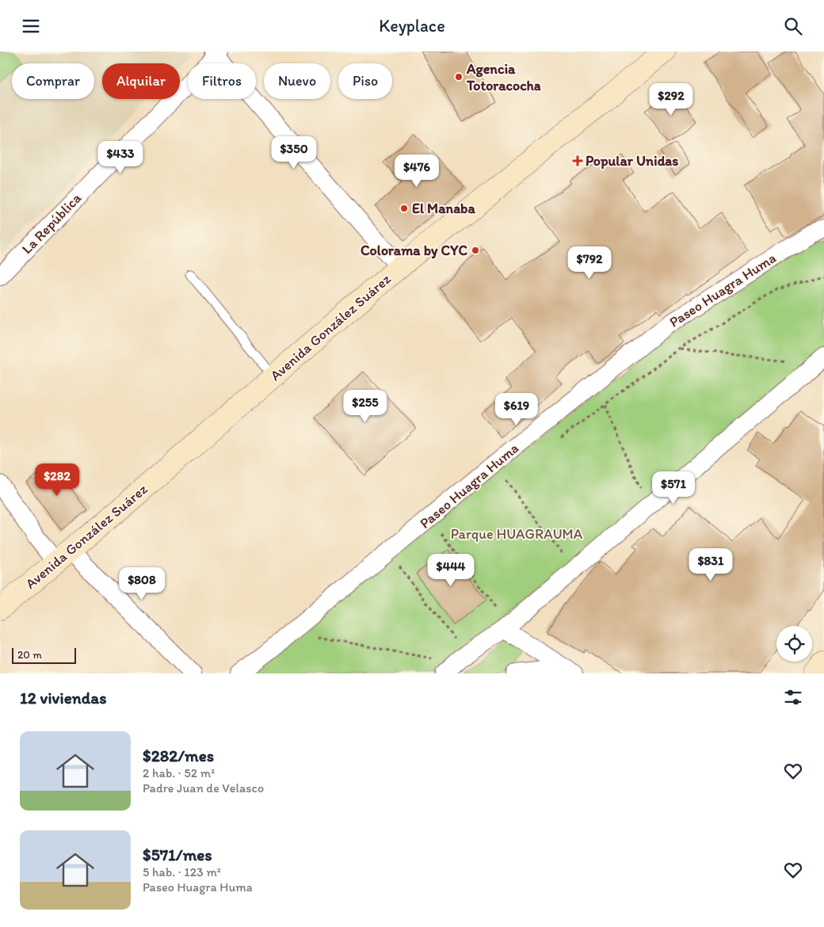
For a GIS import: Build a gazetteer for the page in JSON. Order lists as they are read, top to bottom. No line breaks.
{"streets":{"main road":["Avenida González Suárez"],"street":["La República","Paseo Huagra Huma"]},"parks":["Parque HUAGRAUMA"],"places":{"other":["Agencia Totoracocha","El Manaba","Colorama by CYC"],"health":["Popular Unidas"]},"scale_bar":"20 m","page":{"header":"Keyplace","chip":["Comprar","Alquilar","Filtros","Nuevo","Piso"],"price":["$292","$350","$433","$476","$792","$255","$619","$282","$571","$831","$444","$808"],"scale":"20 m","heading":"12 viviendas","list":[{"name":"$282/mes","note":"2 hab. · 52 m² · Padre Juan de Velasco"},{"name":"$571/mes","note":"5 hab. · 123 m² · Paseo Huagra Huma"}]}}
